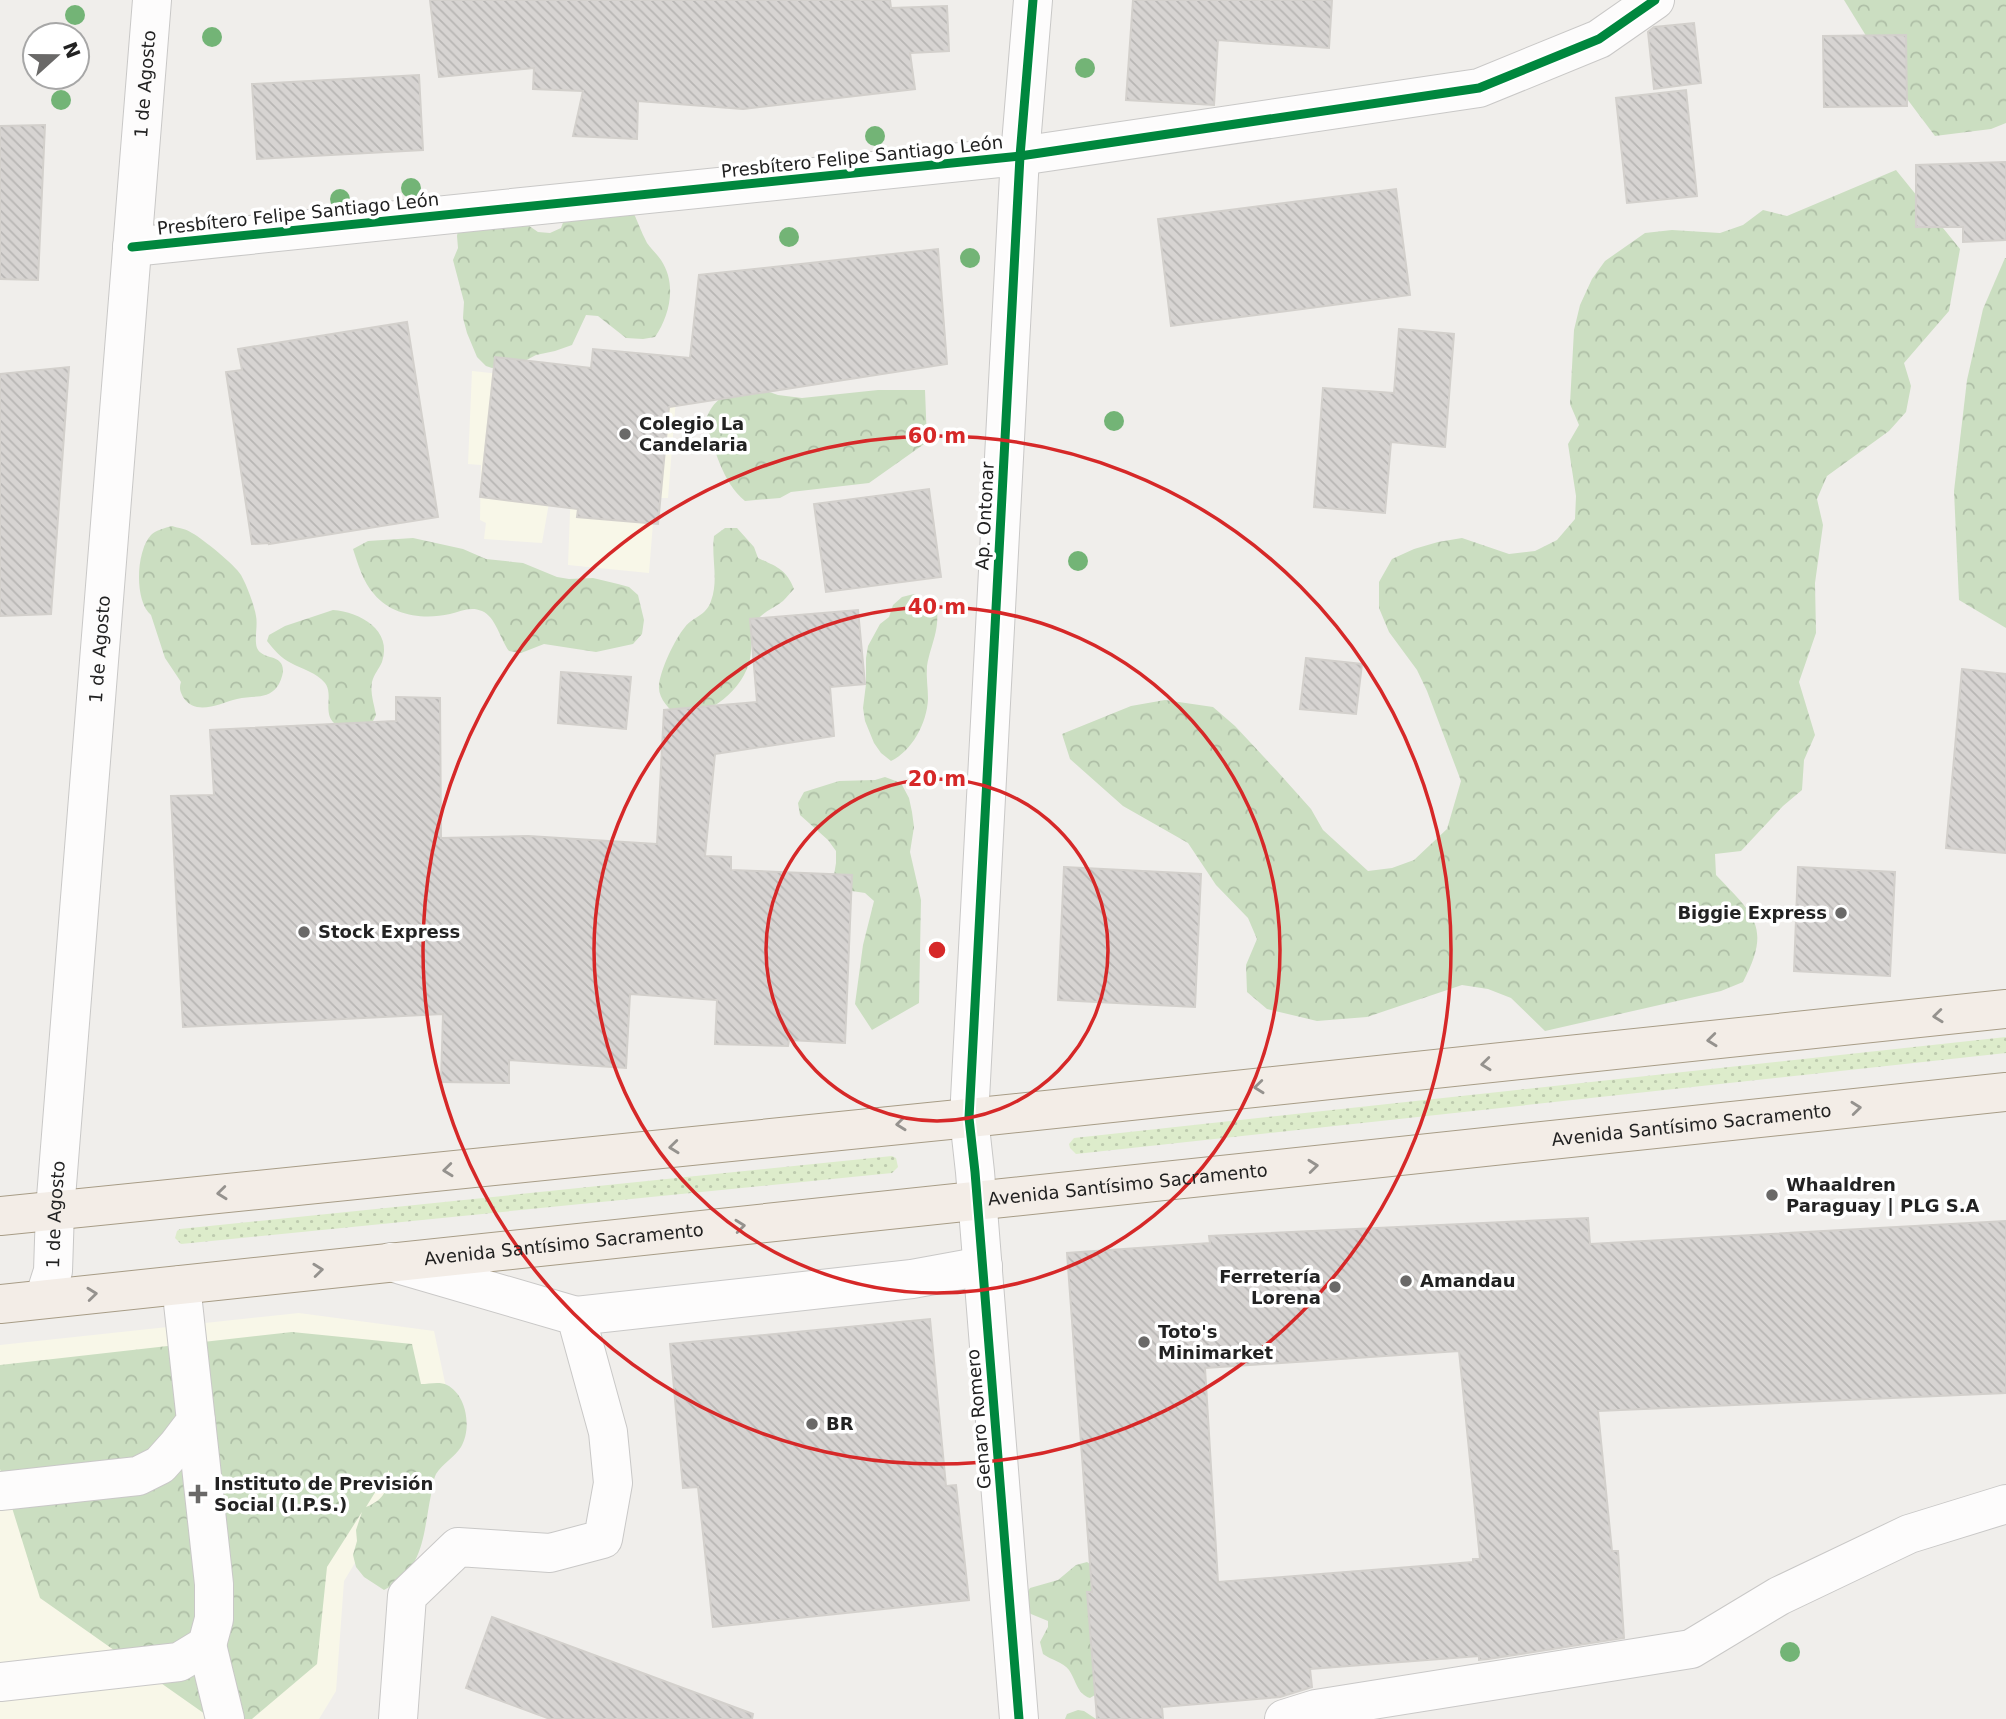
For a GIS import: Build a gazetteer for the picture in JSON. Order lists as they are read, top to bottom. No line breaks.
{"streets":{"main road":["Avenida Santísimo Sacramento"],"street":["1 de Agosto","Presbítero Felipe Santiago León","Ap. Ontonar","Genaro Romero"]},"crossings":[["1 de Agosto","Presbítero Felipe Santiago León"],["1 de Agosto","Avenida Santísimo Sacramento"],["Presbítero Felipe Santiago León","Ap. Ontonar"],["Ap. Ontonar","Genaro Romero"],["Avenida Santísimo Sacramento","Genaro Romero"]],"places":{"other":["Colegio La Candelaria","Biggie Express","Stock Express","Whaaldren Paraguay | PLG S.A","Amandau","Ferretería Lorena","Toto's Minimarket","BR"],"health":["Instituto de Previsión Social (I.P.S.)"]},"north":"right","rings":["60 m","40 m","20 m"]}
